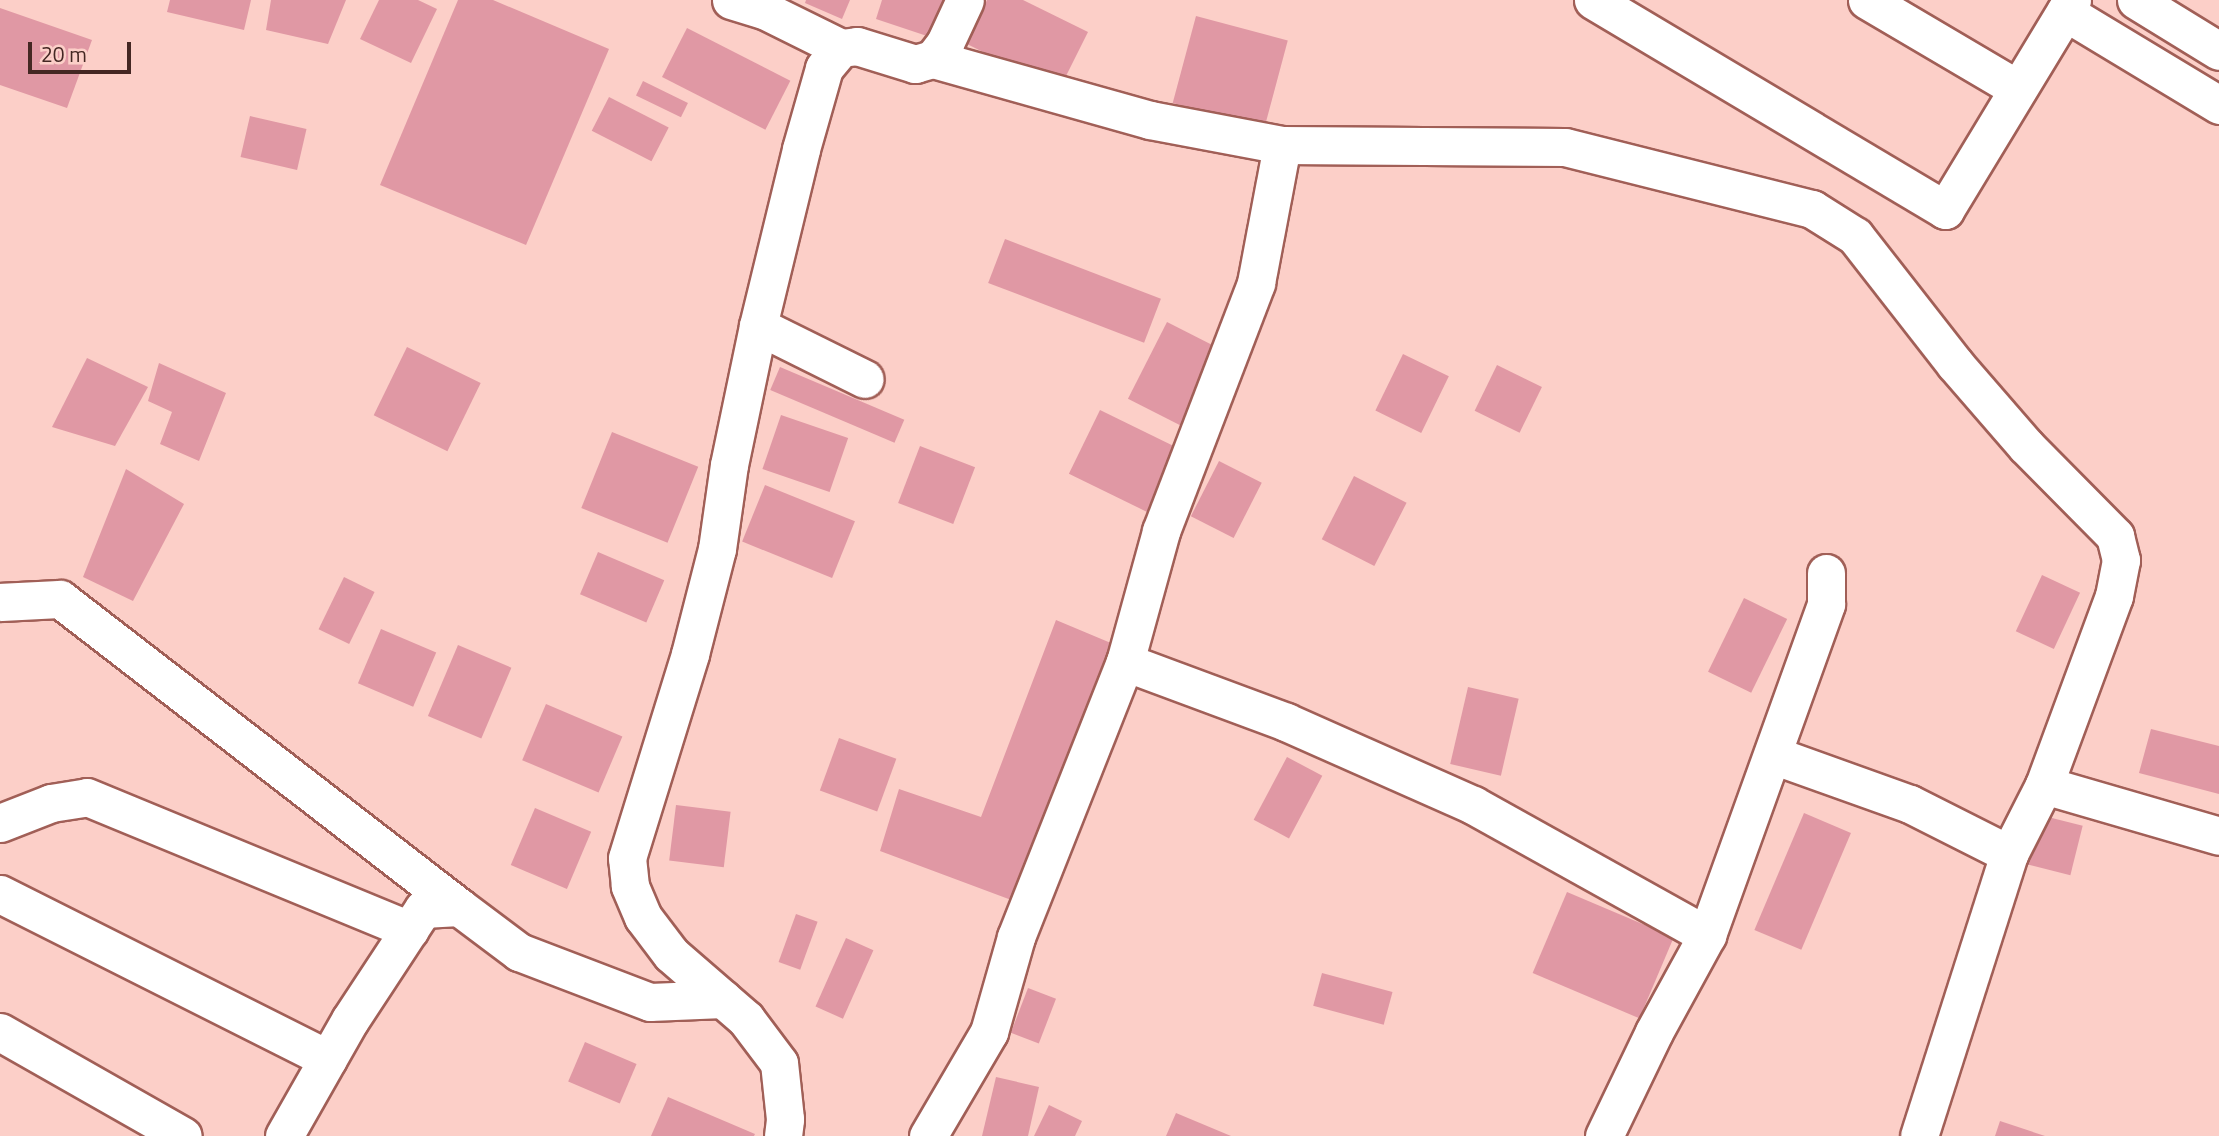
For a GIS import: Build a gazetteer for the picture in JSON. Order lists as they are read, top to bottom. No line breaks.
{"scale_bar":"20 m"}
